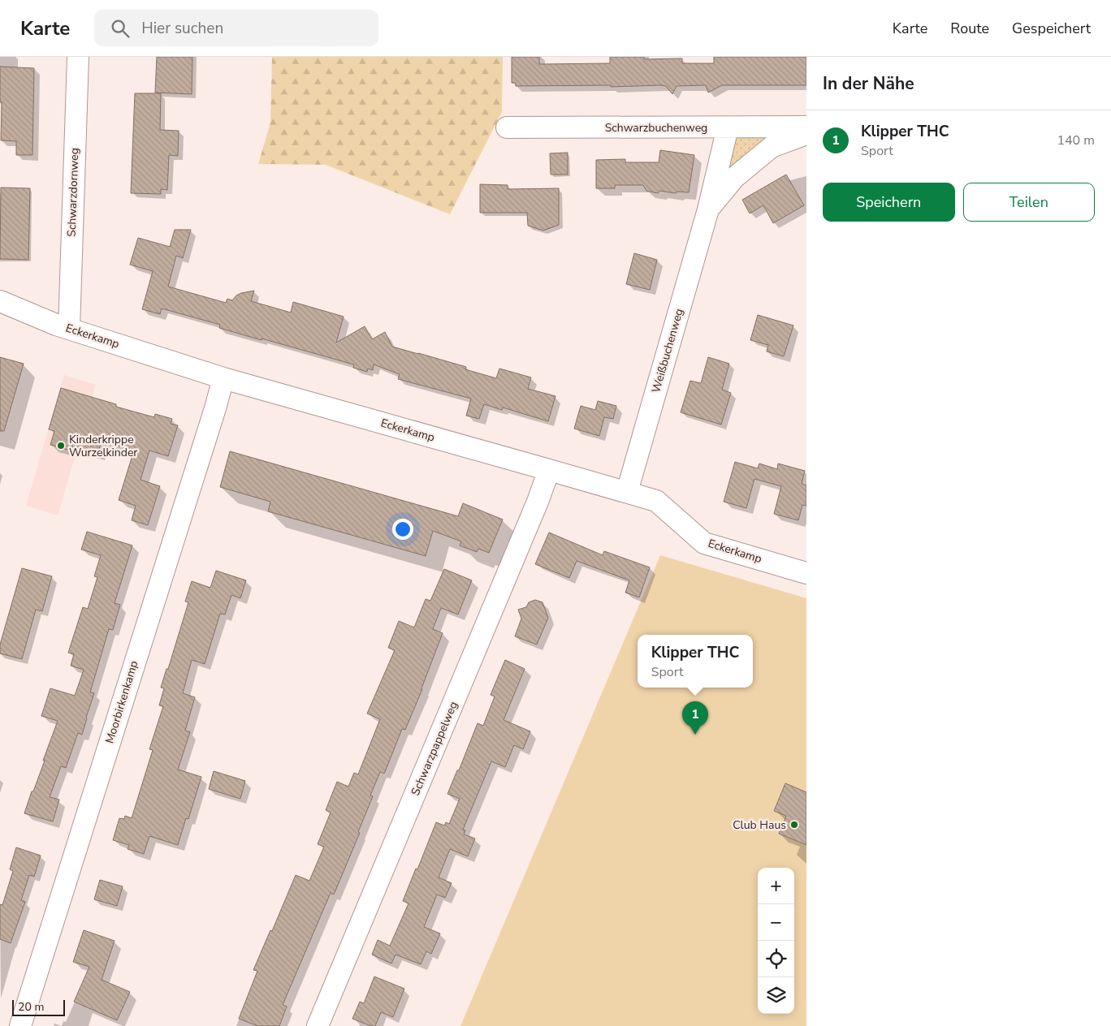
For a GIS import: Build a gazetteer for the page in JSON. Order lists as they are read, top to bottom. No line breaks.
{"streets":{"street":["Schwarzbuchenweg","Schwarzdornweg","Eckerkamp","Weißbuchenweg","Moorbirkenkamp","Schwarzpappelweg"]},"crossings":[["Schwarzbuchenweg","Weißbuchenweg"],["Schwarzdornweg","Eckerkamp"],["Eckerkamp","Weißbuchenweg"],["Eckerkamp","Moorbirkenkamp"],["Eckerkamp","Schwarzpappelweg"]],"places":["Kinderkrippe Wurzelkinder","Club Haus"],"scale_bar":"20 m","page":{"header":"Karte","search":"Hier suchen","nav":["Karte","Route","Gespeichert"],"heading":"In der Nähe","list":[{"mark":"1","name":"Klipper THC","note":"Sport","value":"140 m"}],"buttons":["Speichern","Teilen"],"popup":["Klipper THC","Sport"],"pins":"1","map_buttons":["+","−"],"scale":"20 m"}}
